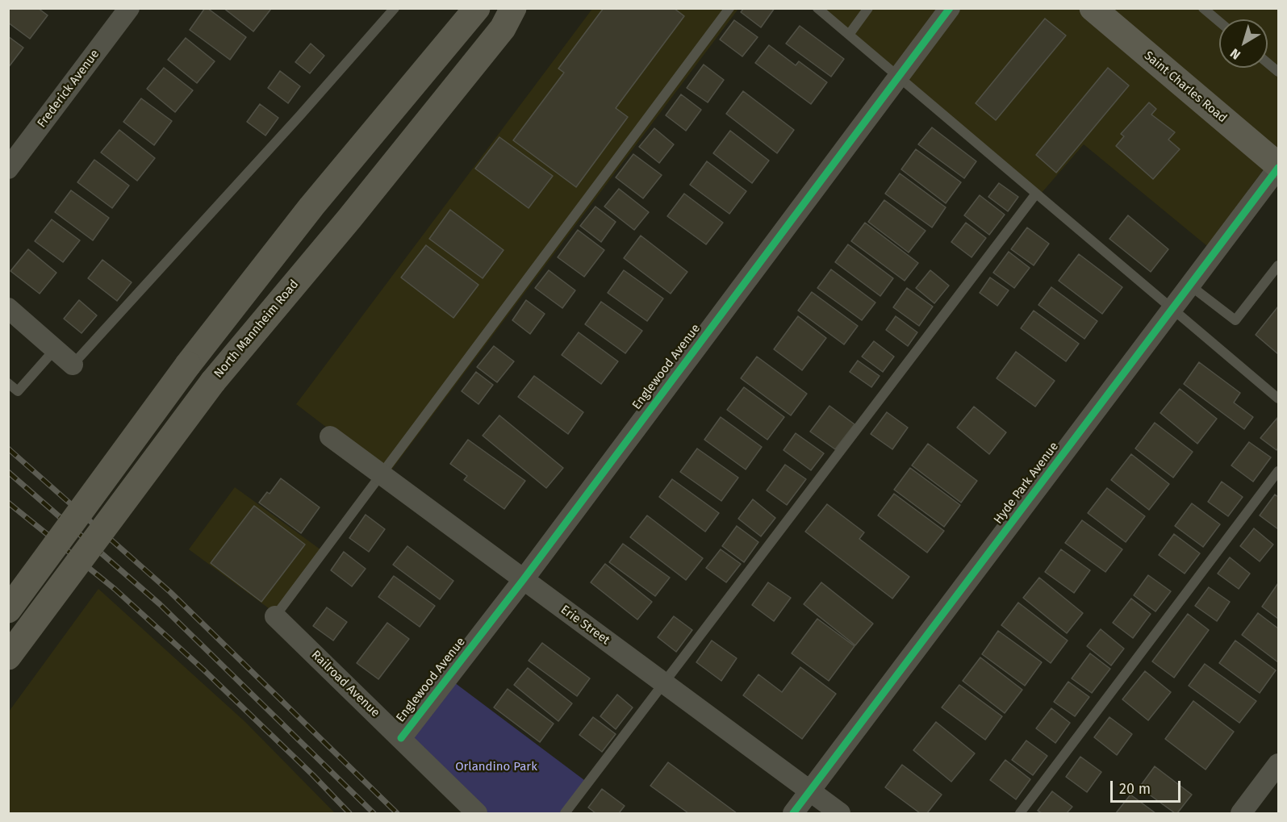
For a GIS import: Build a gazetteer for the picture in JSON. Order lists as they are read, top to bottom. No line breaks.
{"streets":{"main road":["Saint Charles Road","North Mannheim Road"],"street":["Frederick Avenue","Englewood Avenue","Hyde Park Avenue","Erie Street","Railroad Avenue"]},"crossings":[["Saint Charles Road","Hyde Park Avenue"],["Englewood Avenue","Erie Street"],["Englewood Avenue","Railroad Avenue"],["Hyde Park Avenue","Erie Street"]],"parks":["Orlandino Park"],"scale_bar":"20 m","north":"bottom left"}
